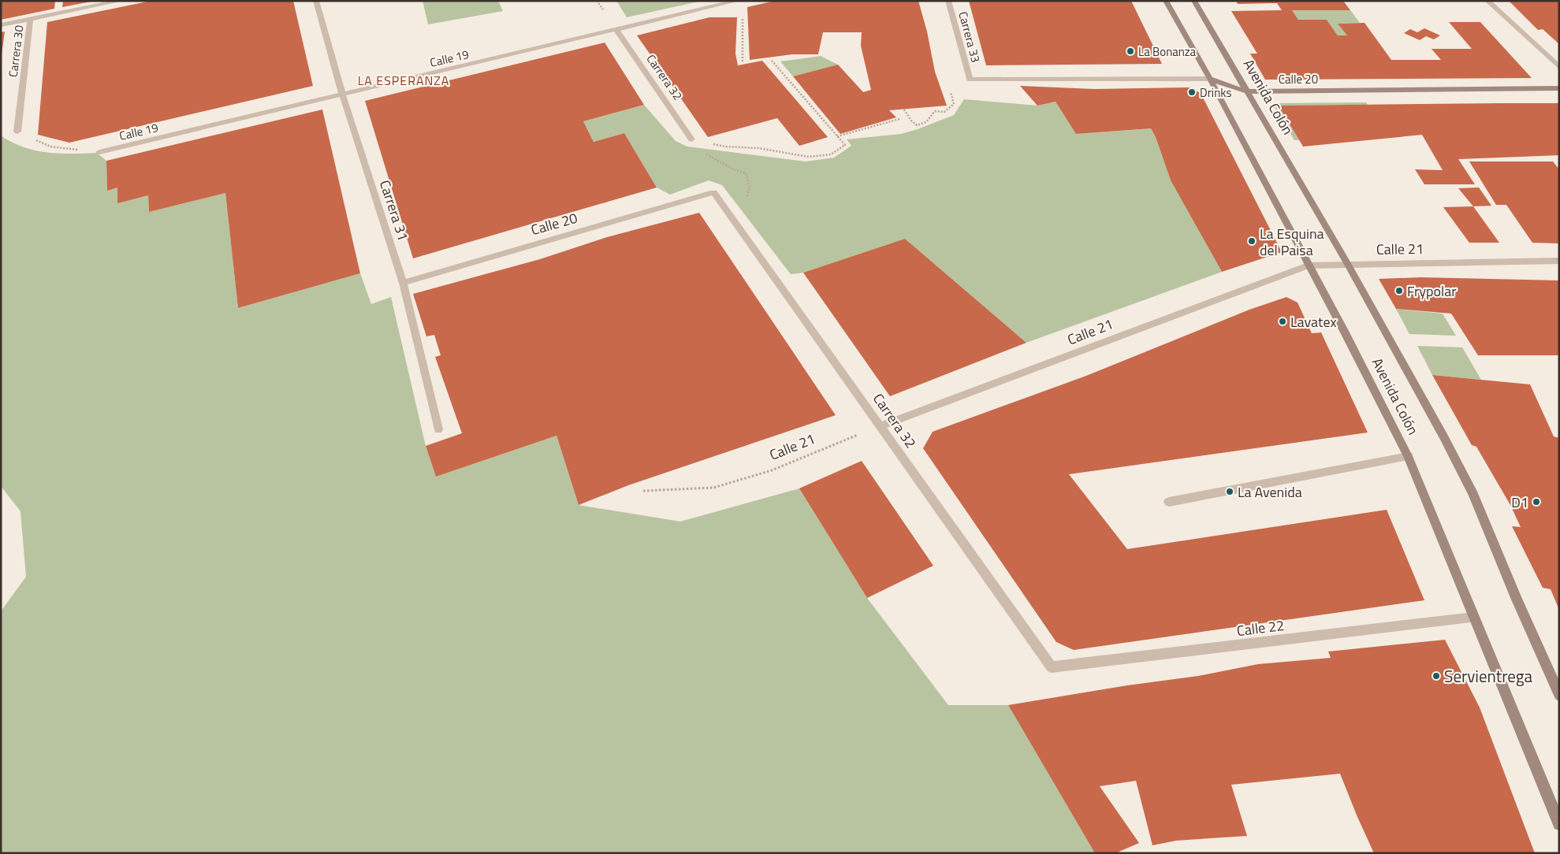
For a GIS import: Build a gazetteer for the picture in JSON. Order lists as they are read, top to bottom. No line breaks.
{"streets":{"main road":["Calle 20","Avenida Colón"],"street":["Carrera 33","Carrera 30","Calle 19","Carrera 32","Carrera 31","Calle 21","Calle 22"]},"crossings":[["Carrera 33","Calle 20"],["Calle 19","Carrera 32"],["Calle 19","Carrera 31"],["Carrera 32","Calle 20"],["Carrera 32","Calle 21"],["Carrera 32","Calle 22"],["Calle 20","Avenida Colón"],["Calle 20","Carrera 31"],["Avenida Colón","Calle 21"],["Avenida Colón","Calle 22"]],"districts":["LA ESPERANZA"],"places":["La Bonanza","Drinks","La Esquina del Paisa","Frypolar","Lavatex","La Avenida","D1","Servientrega"]}
